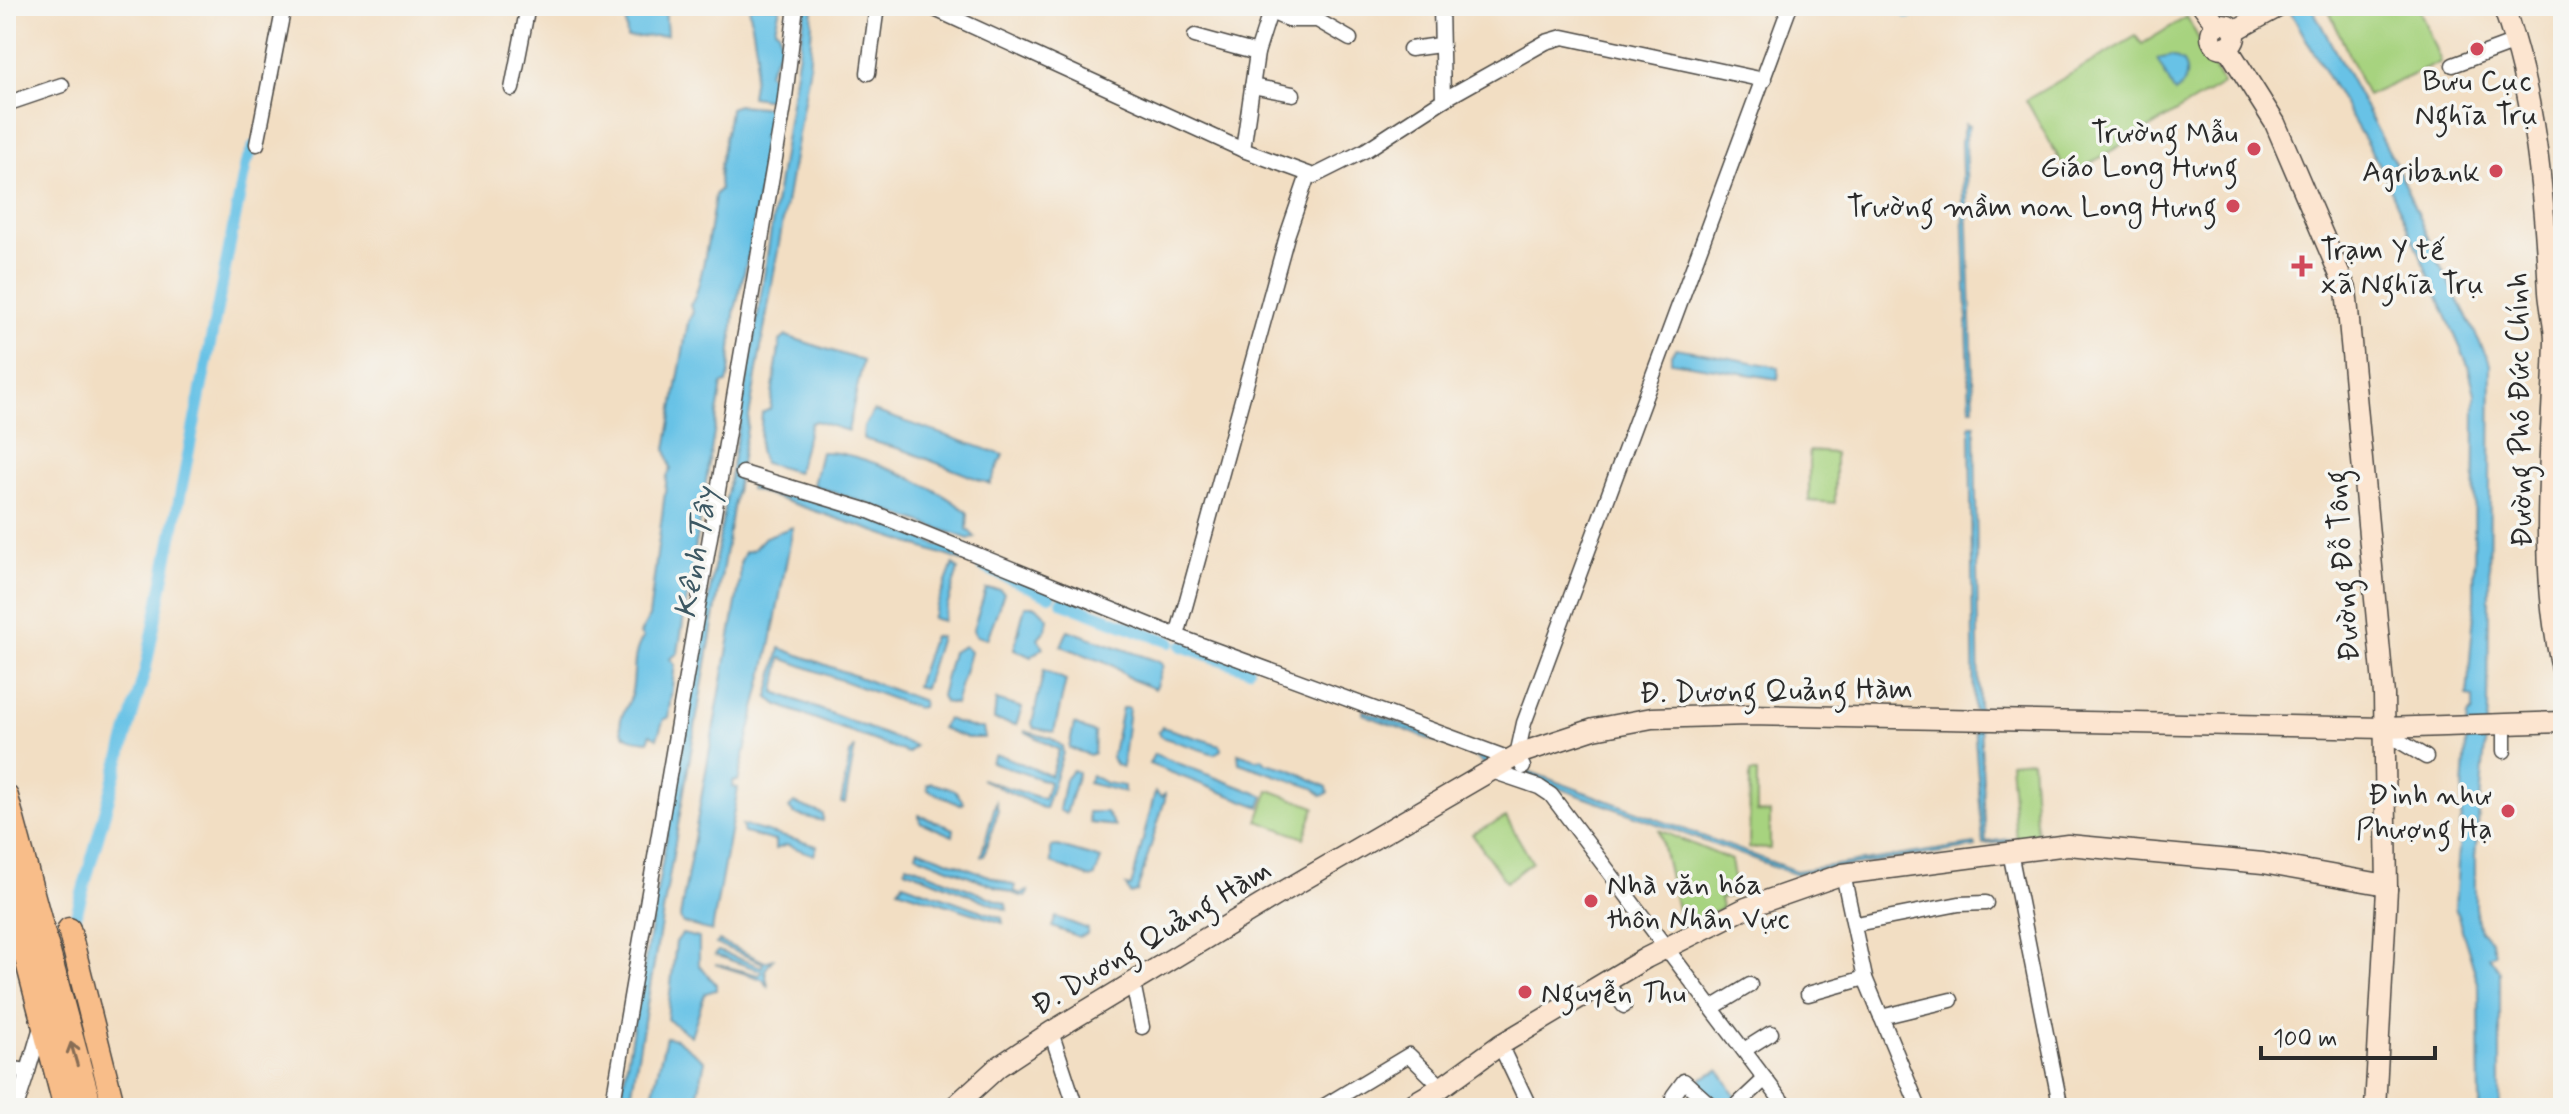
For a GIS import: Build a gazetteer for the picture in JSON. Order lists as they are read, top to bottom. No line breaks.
{"streets":{"main road":["Đường Phó Đức Chính","Đường Đỗ Tông","Đ. Dương Quảng Hàm"]},"crossings":[["Đường Đỗ Tông","Đ. Dương Quảng Hàm"]],"water":["Kênh Tây"],"places":{"other":["Bưu Cục Nghĩa Trụ","Trường Mẫu Giáo Long Hưng","Agribank","Trường mầm non Long Hưng","Đình như Phượng Hạ","Nhà văn hóa thôn Nhân Vực","Nguyễn Thu"],"health":["Trạm Y tế xã Nghĩa Trụ"]},"scale_bar":"100 m"}
